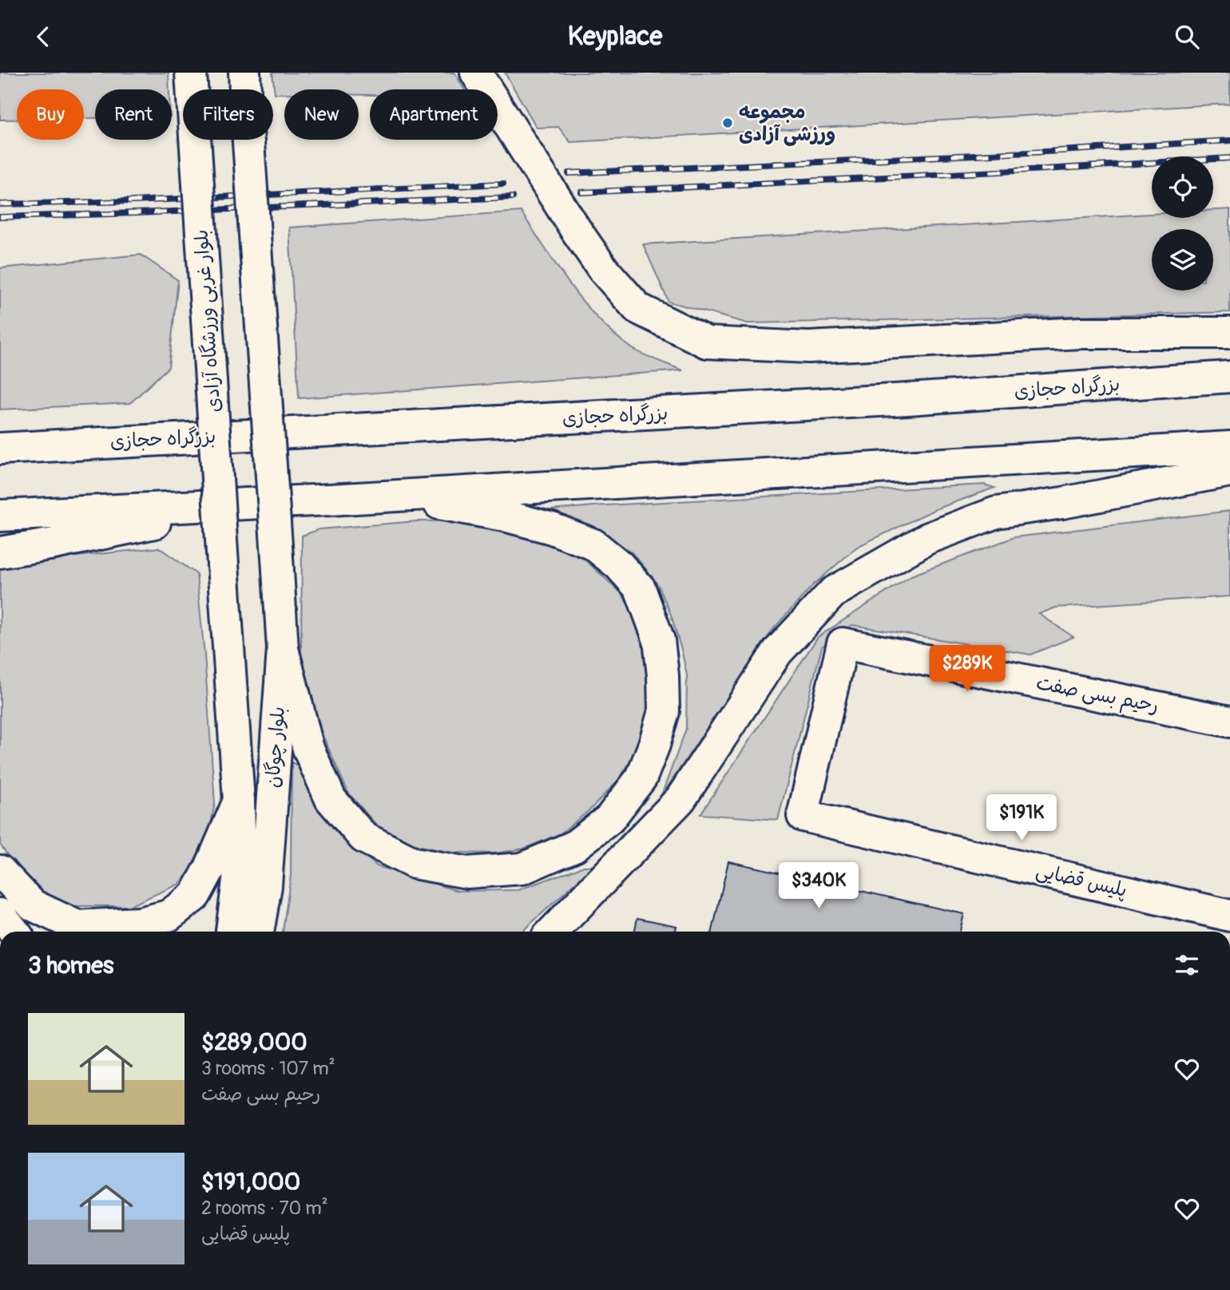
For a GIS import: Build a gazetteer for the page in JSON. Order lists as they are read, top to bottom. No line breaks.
{"streets":{"main road":["بلوار غربی ورزشگاه آزادی","بزرگراه حجازی","رحیم بسی صفت","بلوار چوگان","پلیس قضایی"]},"crossings":[["بلوار غربی ورزشگاه آزادی","بلوار چوگان"],["رحیم بسی صفت","پلیس قضایی"]],"places":["مجموعه ورزشی آزادی"],"page":{"header":"Keyplace","chip":["Buy","Rent","Filters","New","Apartment"],"price":["$289K","$191K","$340K"],"heading":"3 homes","list":[{"name":"$289,000","note":"3 rooms · 107 m² · رحیم بسی صفت"},{"name":"$191,000","note":"2 rooms · 70 m² · پلیس قضایی"}]}}
